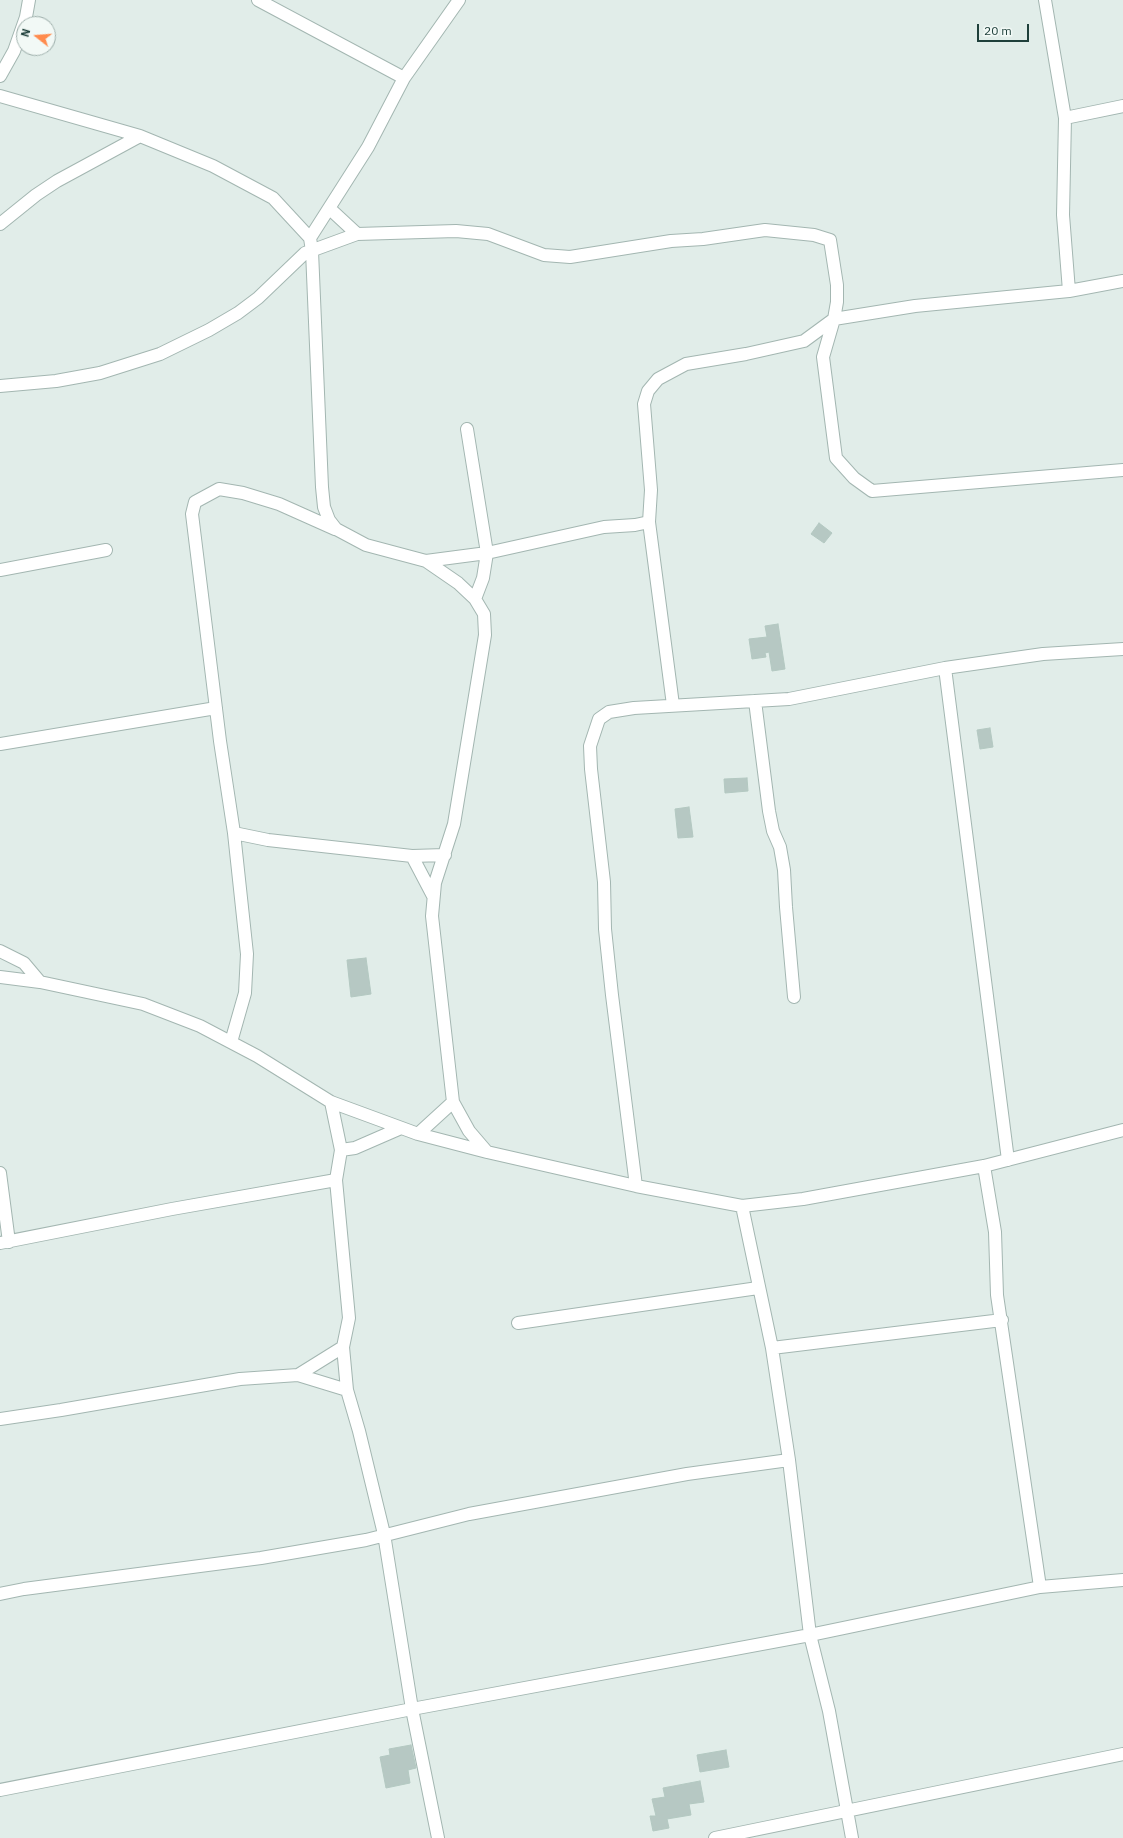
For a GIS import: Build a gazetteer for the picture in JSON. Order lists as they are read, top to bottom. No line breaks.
{"scale_bar":"20 m","north":"left"}
